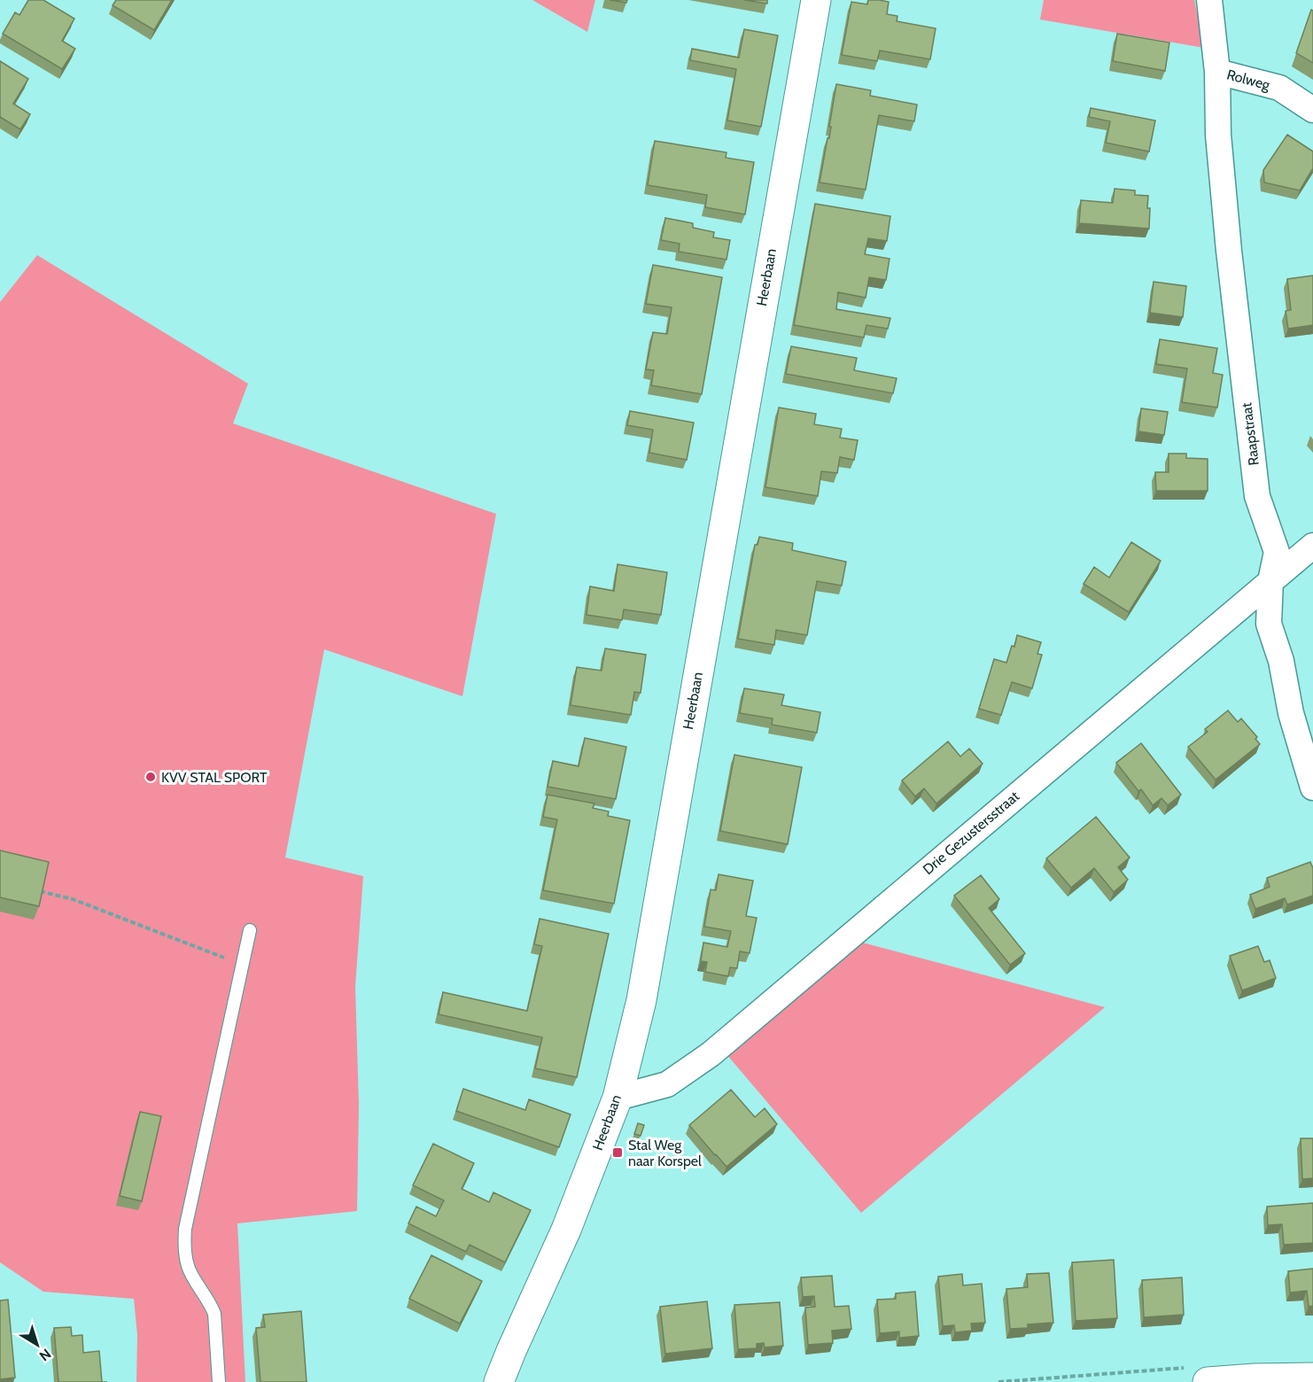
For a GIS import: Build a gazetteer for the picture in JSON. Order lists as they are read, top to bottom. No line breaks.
{"streets":{"street":["Rolweg","Heerbaan","Raapstraat","Drie Gezustersstraat"]},"crossings":[["Rolweg","Raapstraat"],["Heerbaan","Drie Gezustersstraat"],["Raapstraat","Drie Gezustersstraat"]],"places":{"other":["KVV STAL SPORT"],"transit":["Stal Weg naar Korspel"]},"north":"bottom right"}
